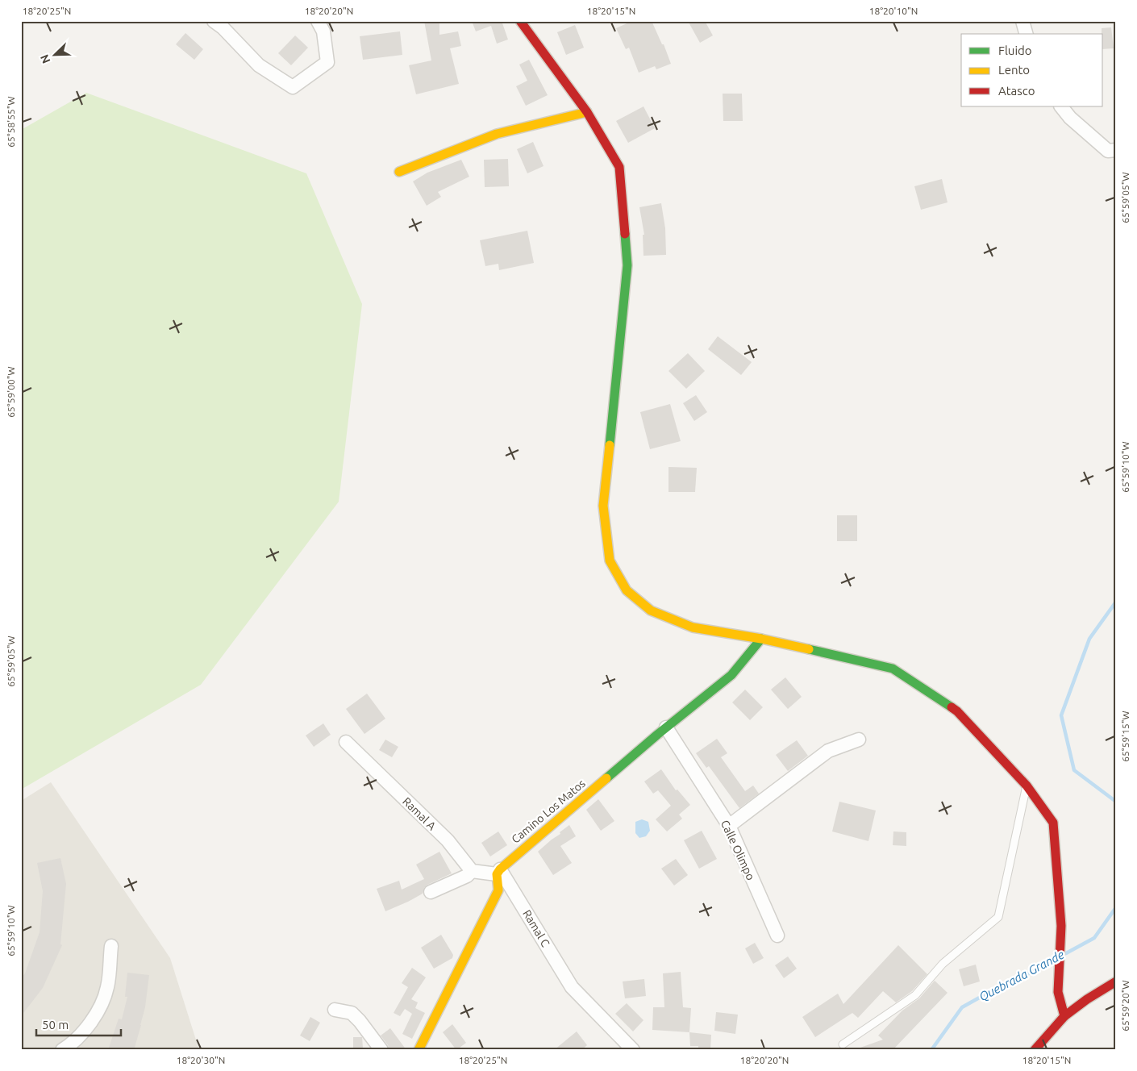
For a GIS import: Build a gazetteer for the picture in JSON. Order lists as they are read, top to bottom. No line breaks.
{"streets":{"street":["Camino Los Matos","Ramal A","Calle Olimpo","Ramal C"]},"crossings":[["Camino Los Matos","Calle Olimpo"],["Camino Los Matos","Ramal C"]],"water":["Quebrada Grande"],"legend":["Fluido","Lento","Atasco"],"scale_bar":"50 m","north":"bottom left","coordinates":["18°20'25\"N","18°20'20\"N","18°20'15\"N","18°20'10\"N","65°58'55\"W","65°59'05\"W","65°59'00\"W","65°59'10\"W","65°59'15\"W","65°59'20\"W","18°20'30\"N"]}
